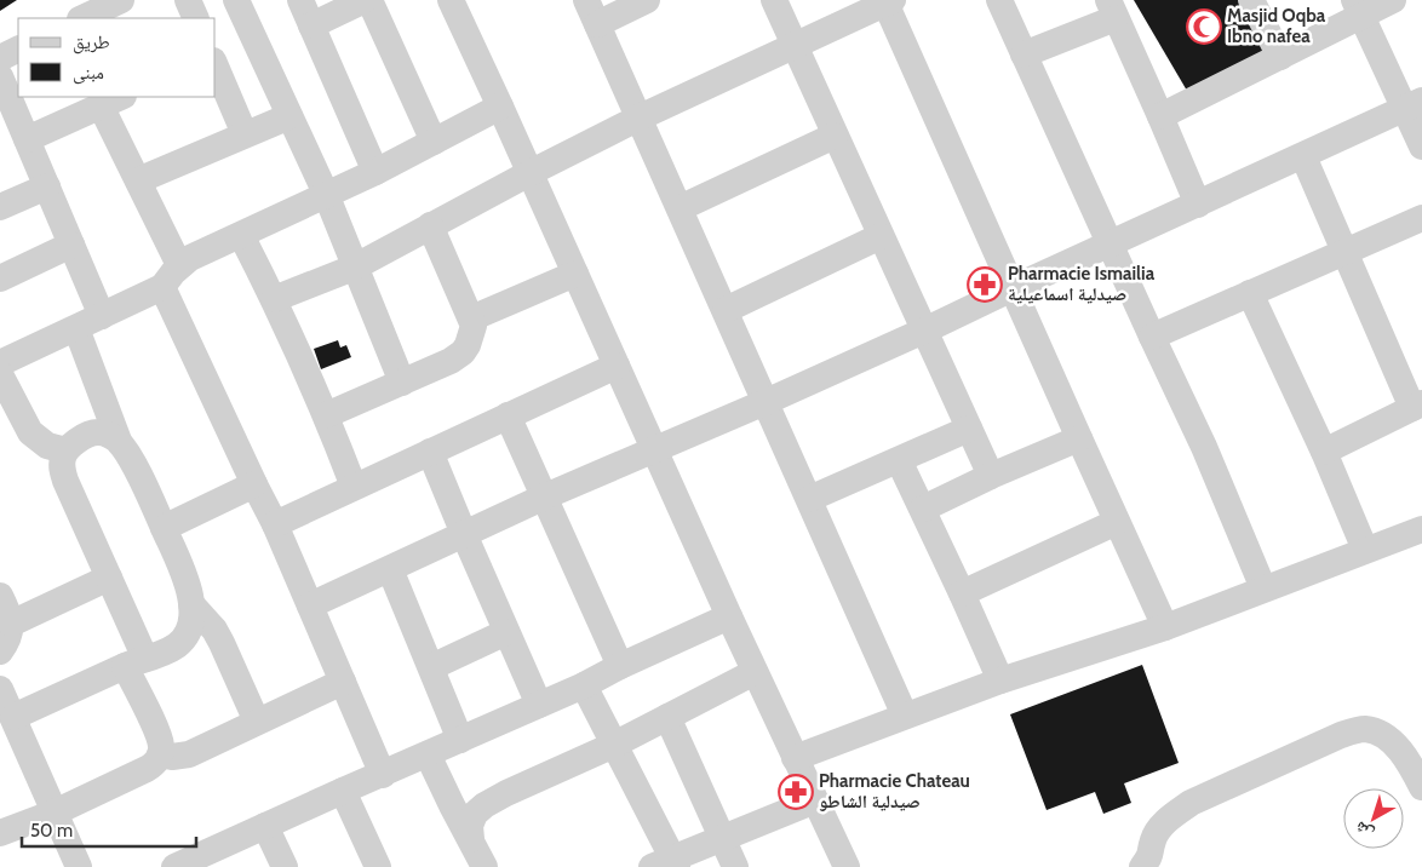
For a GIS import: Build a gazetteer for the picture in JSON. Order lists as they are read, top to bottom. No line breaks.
{"places":{"mosque":["Masjid Oqba Ibno nafea"],"pharmacy":["Pharmacie Ismailia صيدلية اسماعيلية","Pharmacie Chateau صيدلية الشاطو"]},"legend":["طريق","مبنى"],"scale_bar":"50 m","north":"bottom left"}
